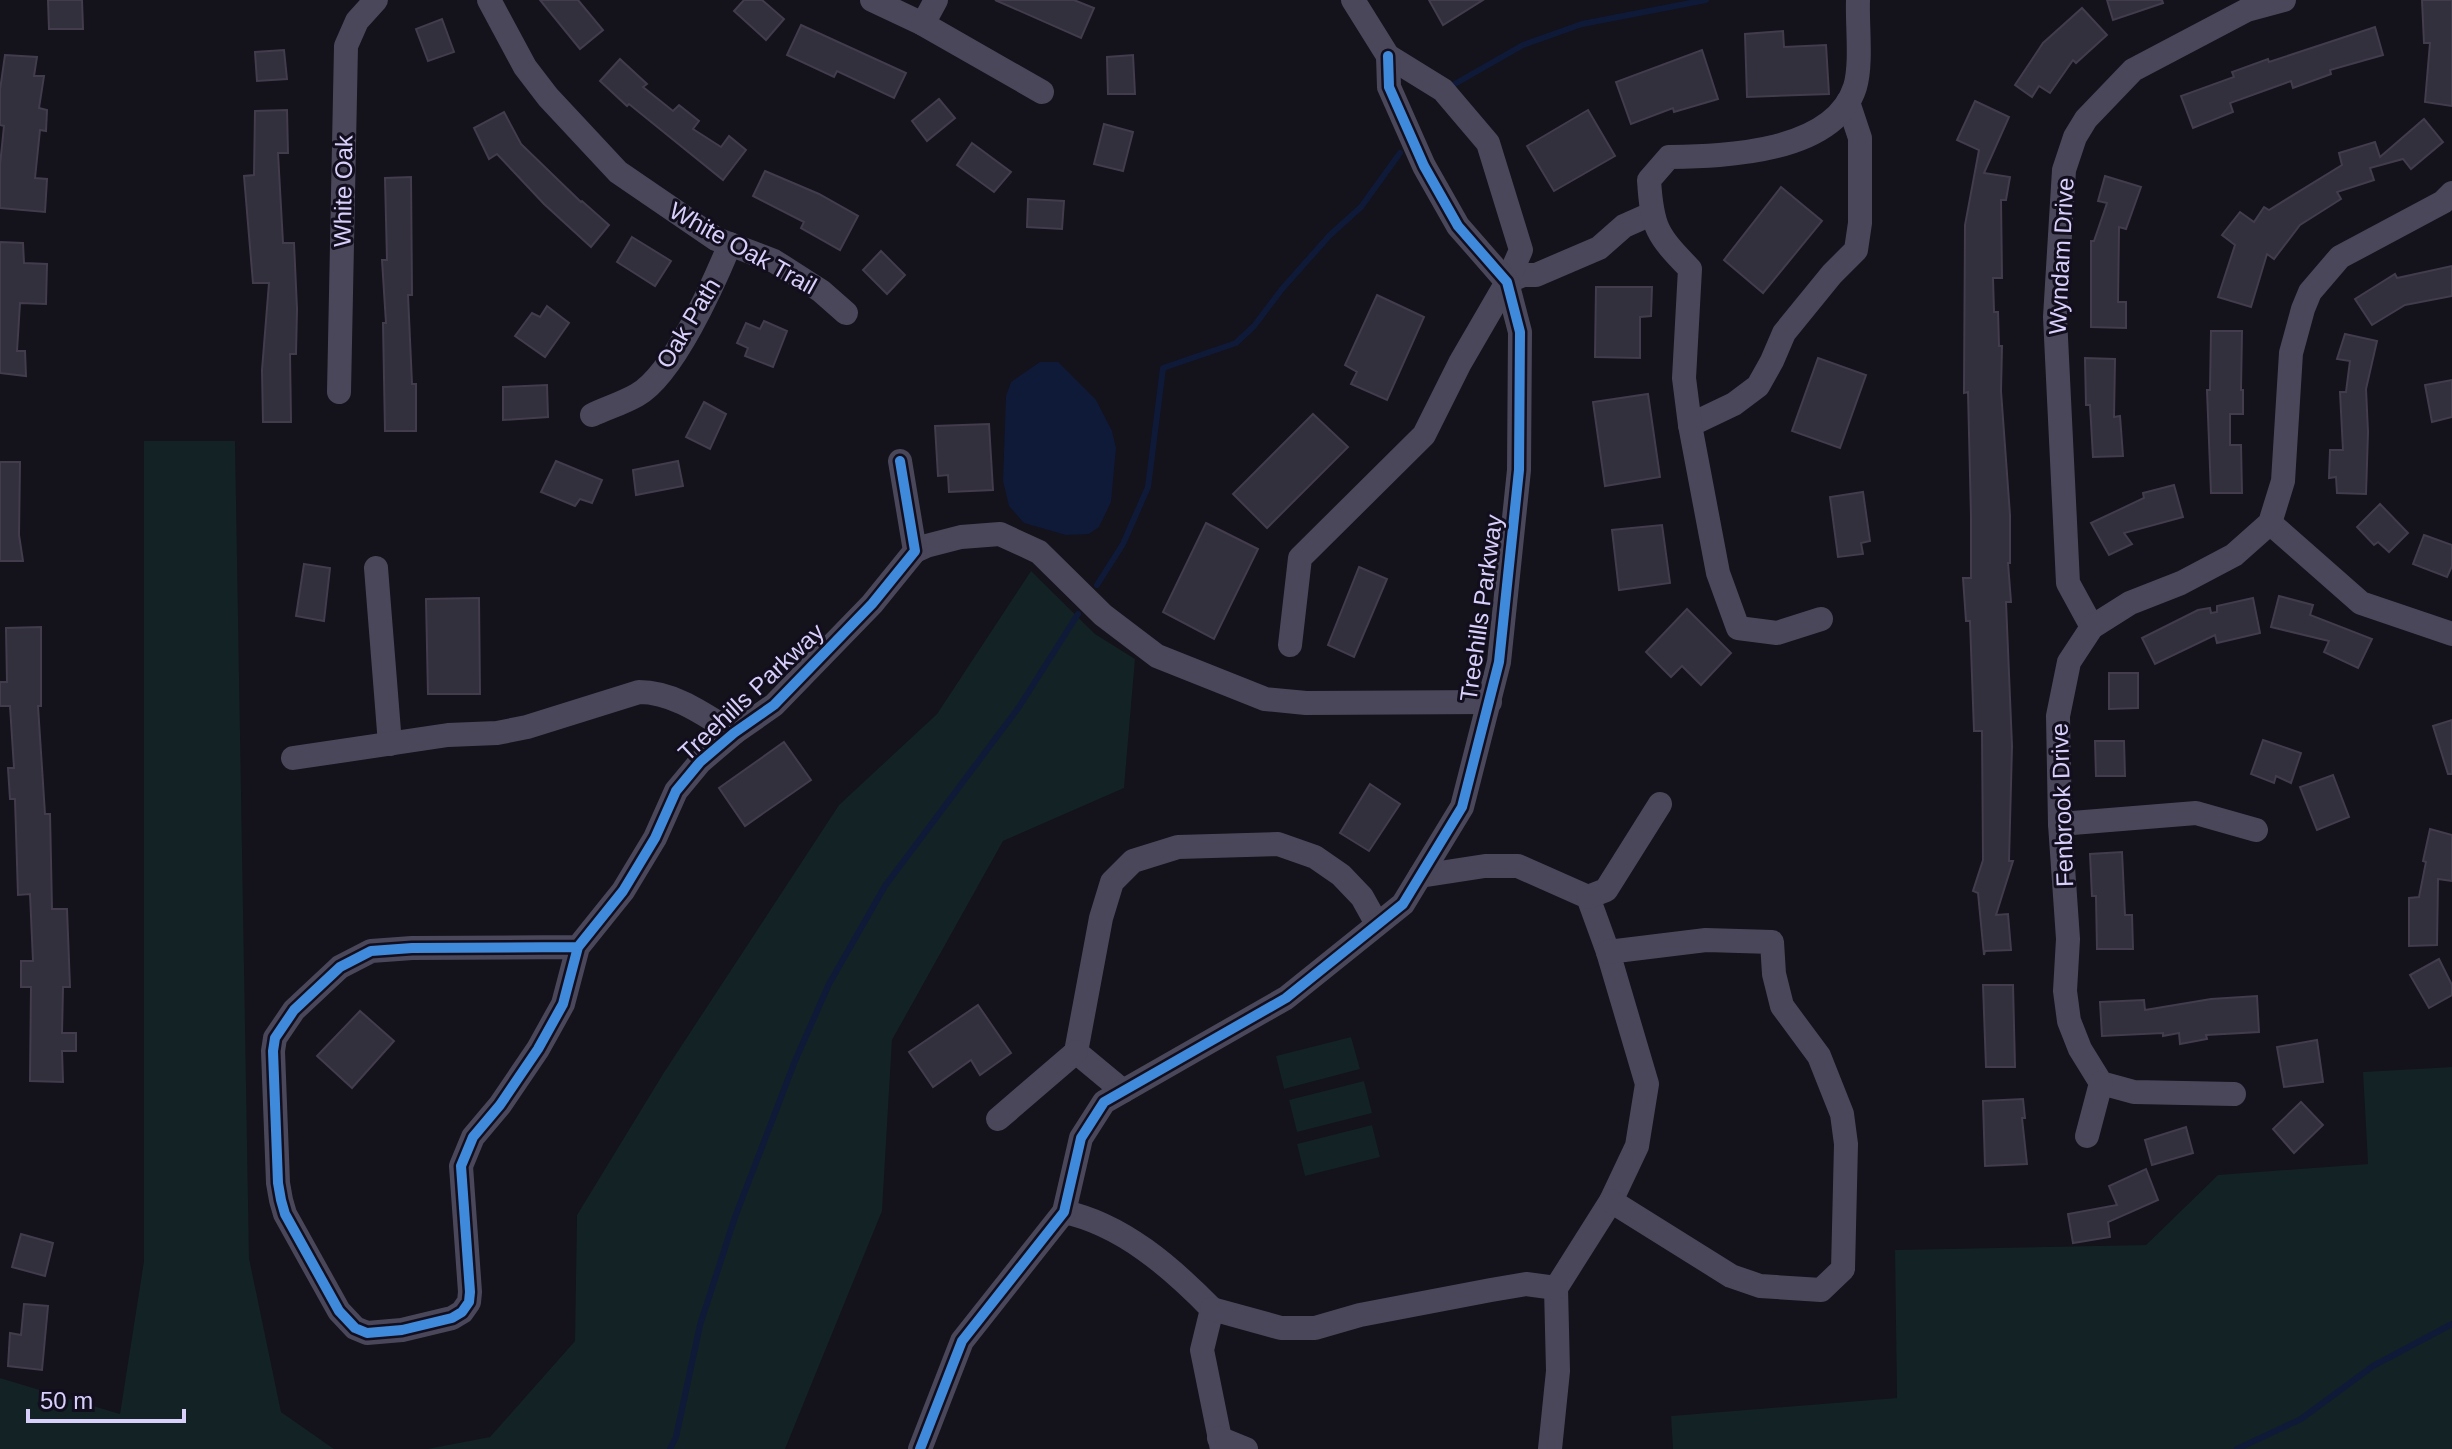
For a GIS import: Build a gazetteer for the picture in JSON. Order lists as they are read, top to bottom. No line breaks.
{"streets":{"street":["White Oak","White Oak Trail","Wyndam Drive","Oak Path","Treehills Parkway","Fenbrook Drive"]},"crossings":[["White Oak Trail","Oak Path"],["Wyndam Drive","Fenbrook Drive"]],"scale_bar":"50 m"}
